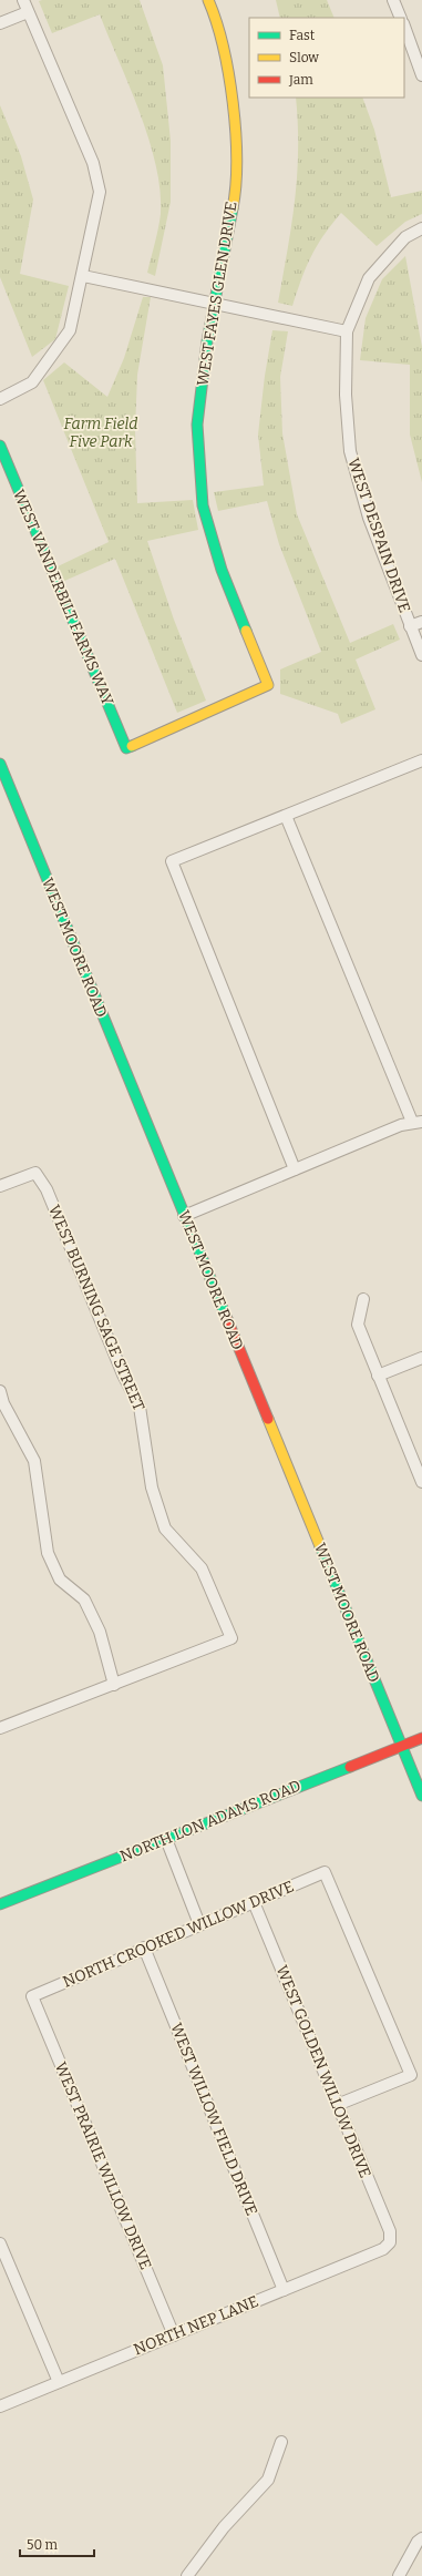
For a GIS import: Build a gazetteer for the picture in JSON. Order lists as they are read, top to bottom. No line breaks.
{"streets":{"street":["WEST FAYES GLEN DRIVE","WEST DESPAIN DRIVE","WEST VANDERBILT FARMS WAY","WEST MOORE ROAD","WEST BURNING SAGE STREET","NORTH LON ADAMS ROAD","NORTH CROOKED WILLOW DRIVE","WEST GOLDEN WILLOW DRIVE","WEST WILLOW FIELD DRIVE","WEST PRAIRIE WILLOW DRIVE","NORTH NEP LANE"]},"crossings":[["WEST FAYES GLEN DRIVE","WEST VANDERBILT FARMS WAY"],["WEST MOORE ROAD","NORTH LON ADAMS ROAD"],["NORTH CROOKED WILLOW DRIVE","WEST GOLDEN WILLOW DRIVE"],["NORTH CROOKED WILLOW DRIVE","WEST WILLOW FIELD DRIVE"],["NORTH CROOKED WILLOW DRIVE","WEST PRAIRIE WILLOW DRIVE"],["WEST GOLDEN WILLOW DRIVE","NORTH NEP LANE"],["WEST WILLOW FIELD DRIVE","NORTH NEP LANE"],["WEST PRAIRIE WILLOW DRIVE","NORTH NEP LANE"]],"parks":["Farm Field Five Park"],"legend":["Fast","Slow","Jam"],"scale_bar":"50 m"}
